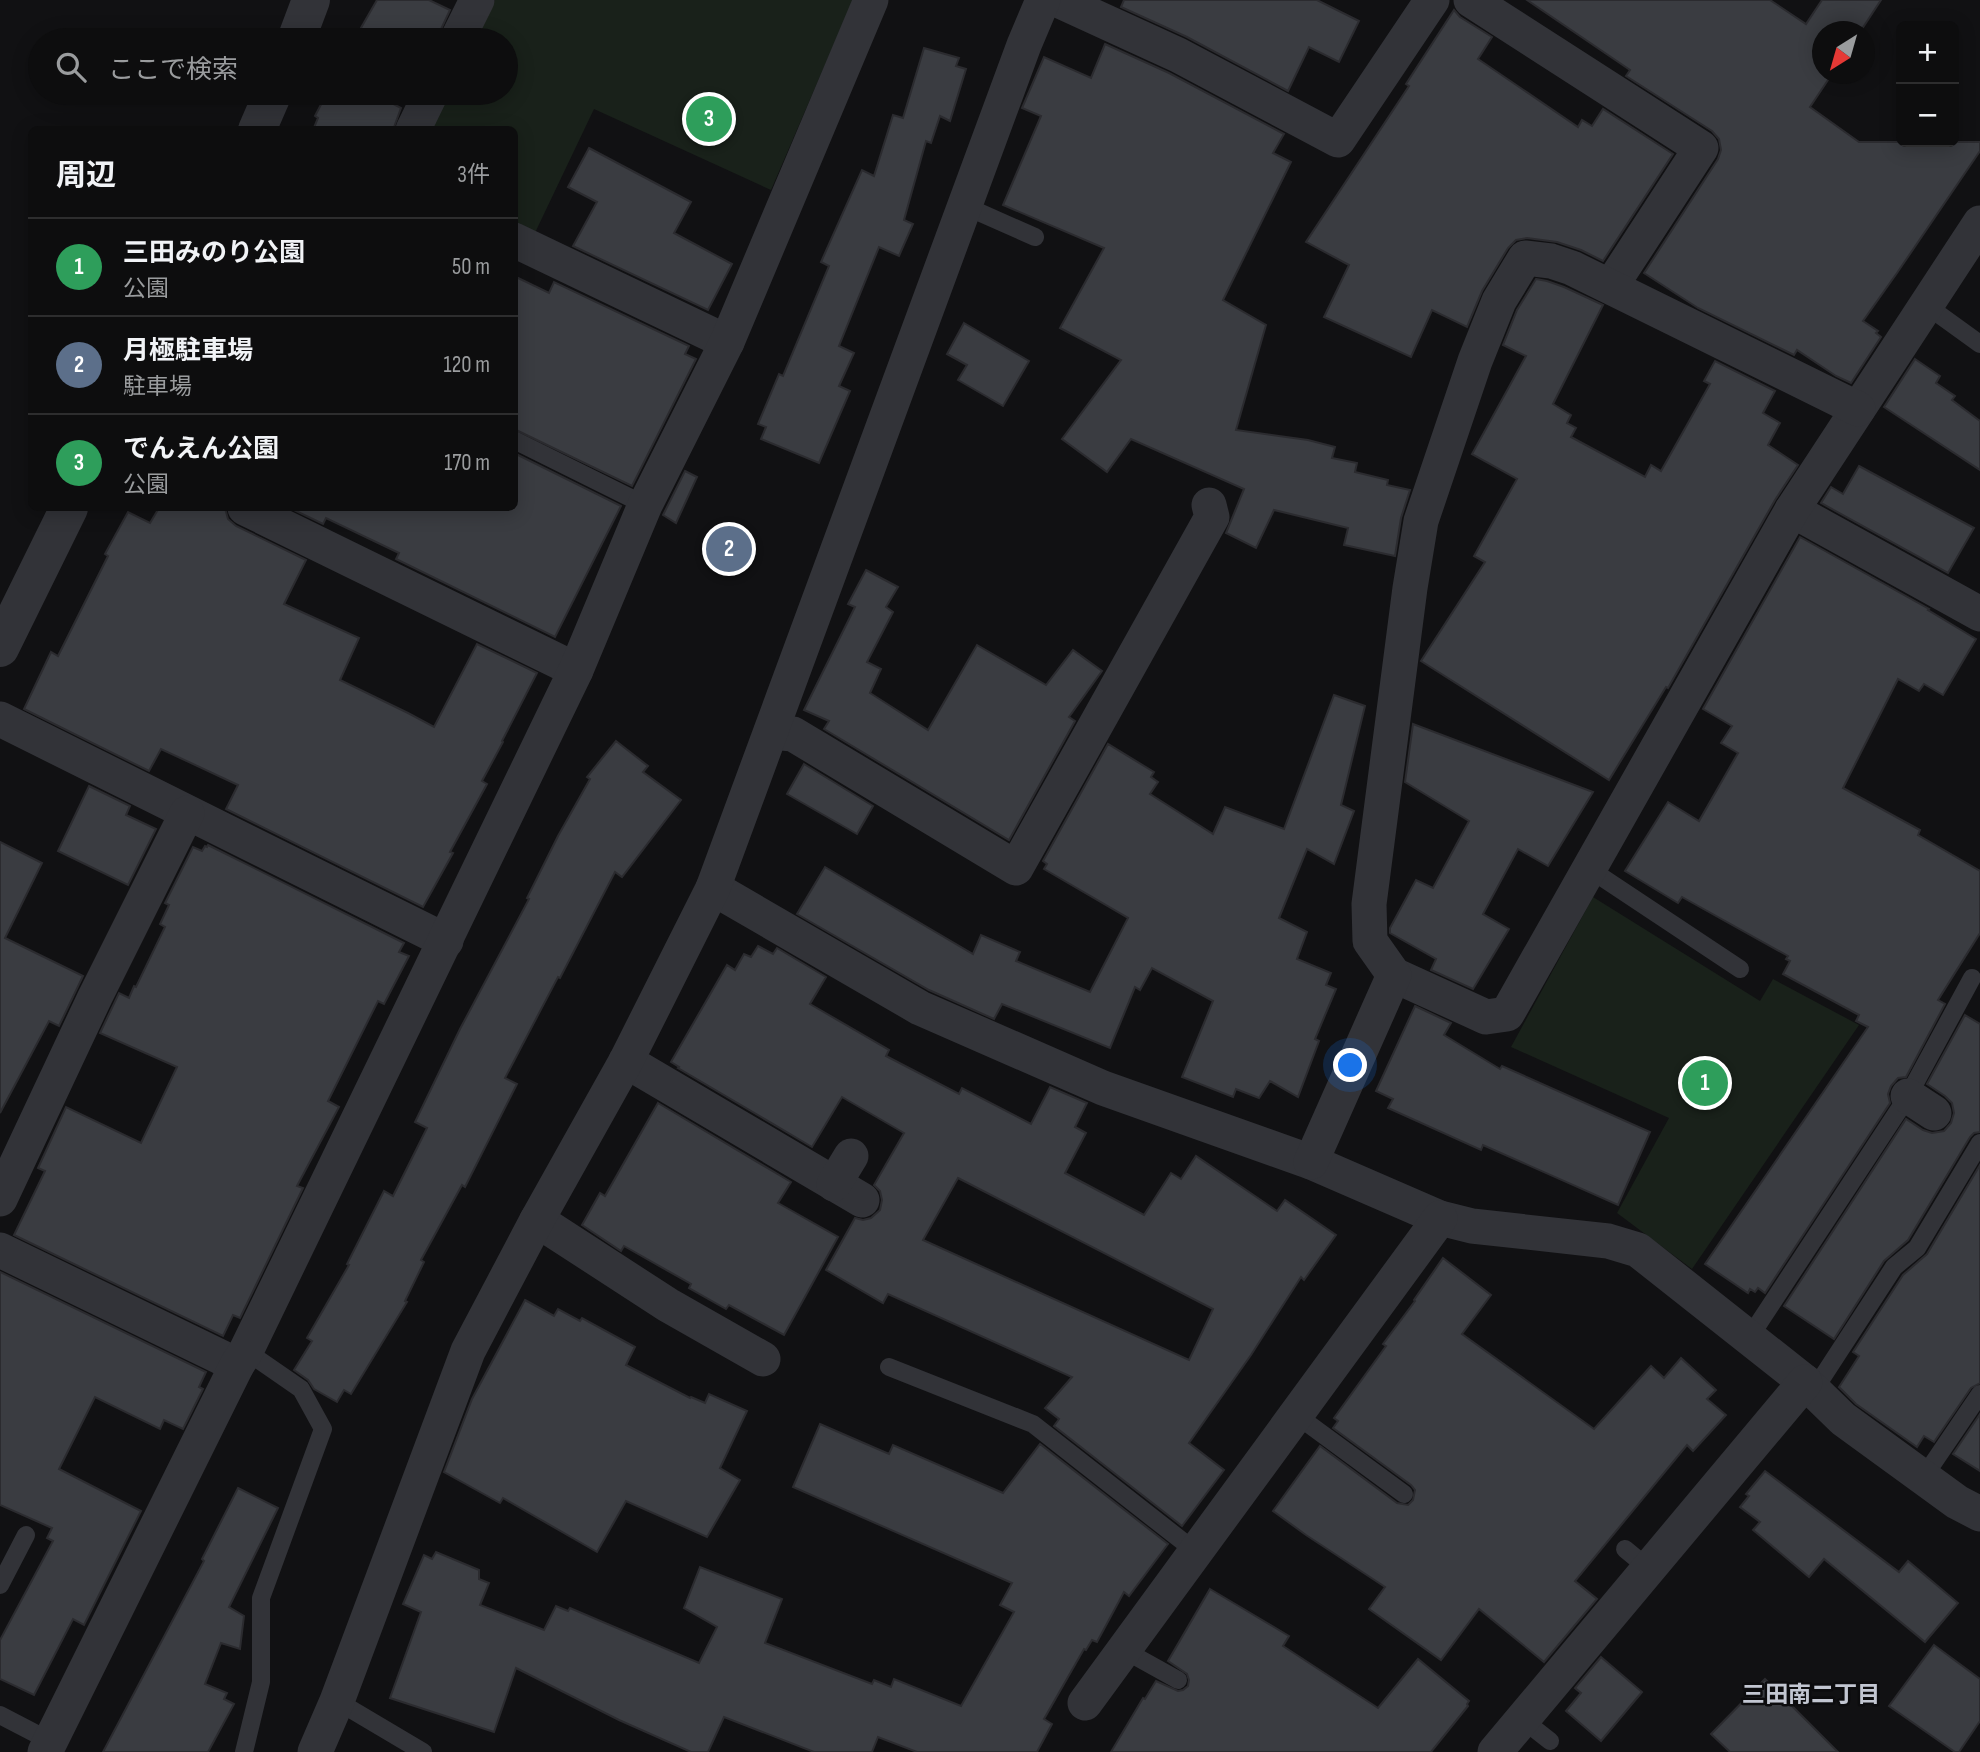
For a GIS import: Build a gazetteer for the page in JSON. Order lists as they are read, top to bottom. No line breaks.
{"districts":["三田南二丁目"],"north":"bottom left","page":{"map_buttons":["+","−"],"search":"ここで検索","pins":["3","2","1"],"heading":["周辺","3件"],"list":[{"mark":"1","name":"三田みのり公園","note":"公園","value":"50 m"},{"mark":"2","name":"月極駐車場","note":"駐車場","value":"120 m"},{"mark":"3","name":"でんえん公園","note":"公園","value":"170 m"}]}}
